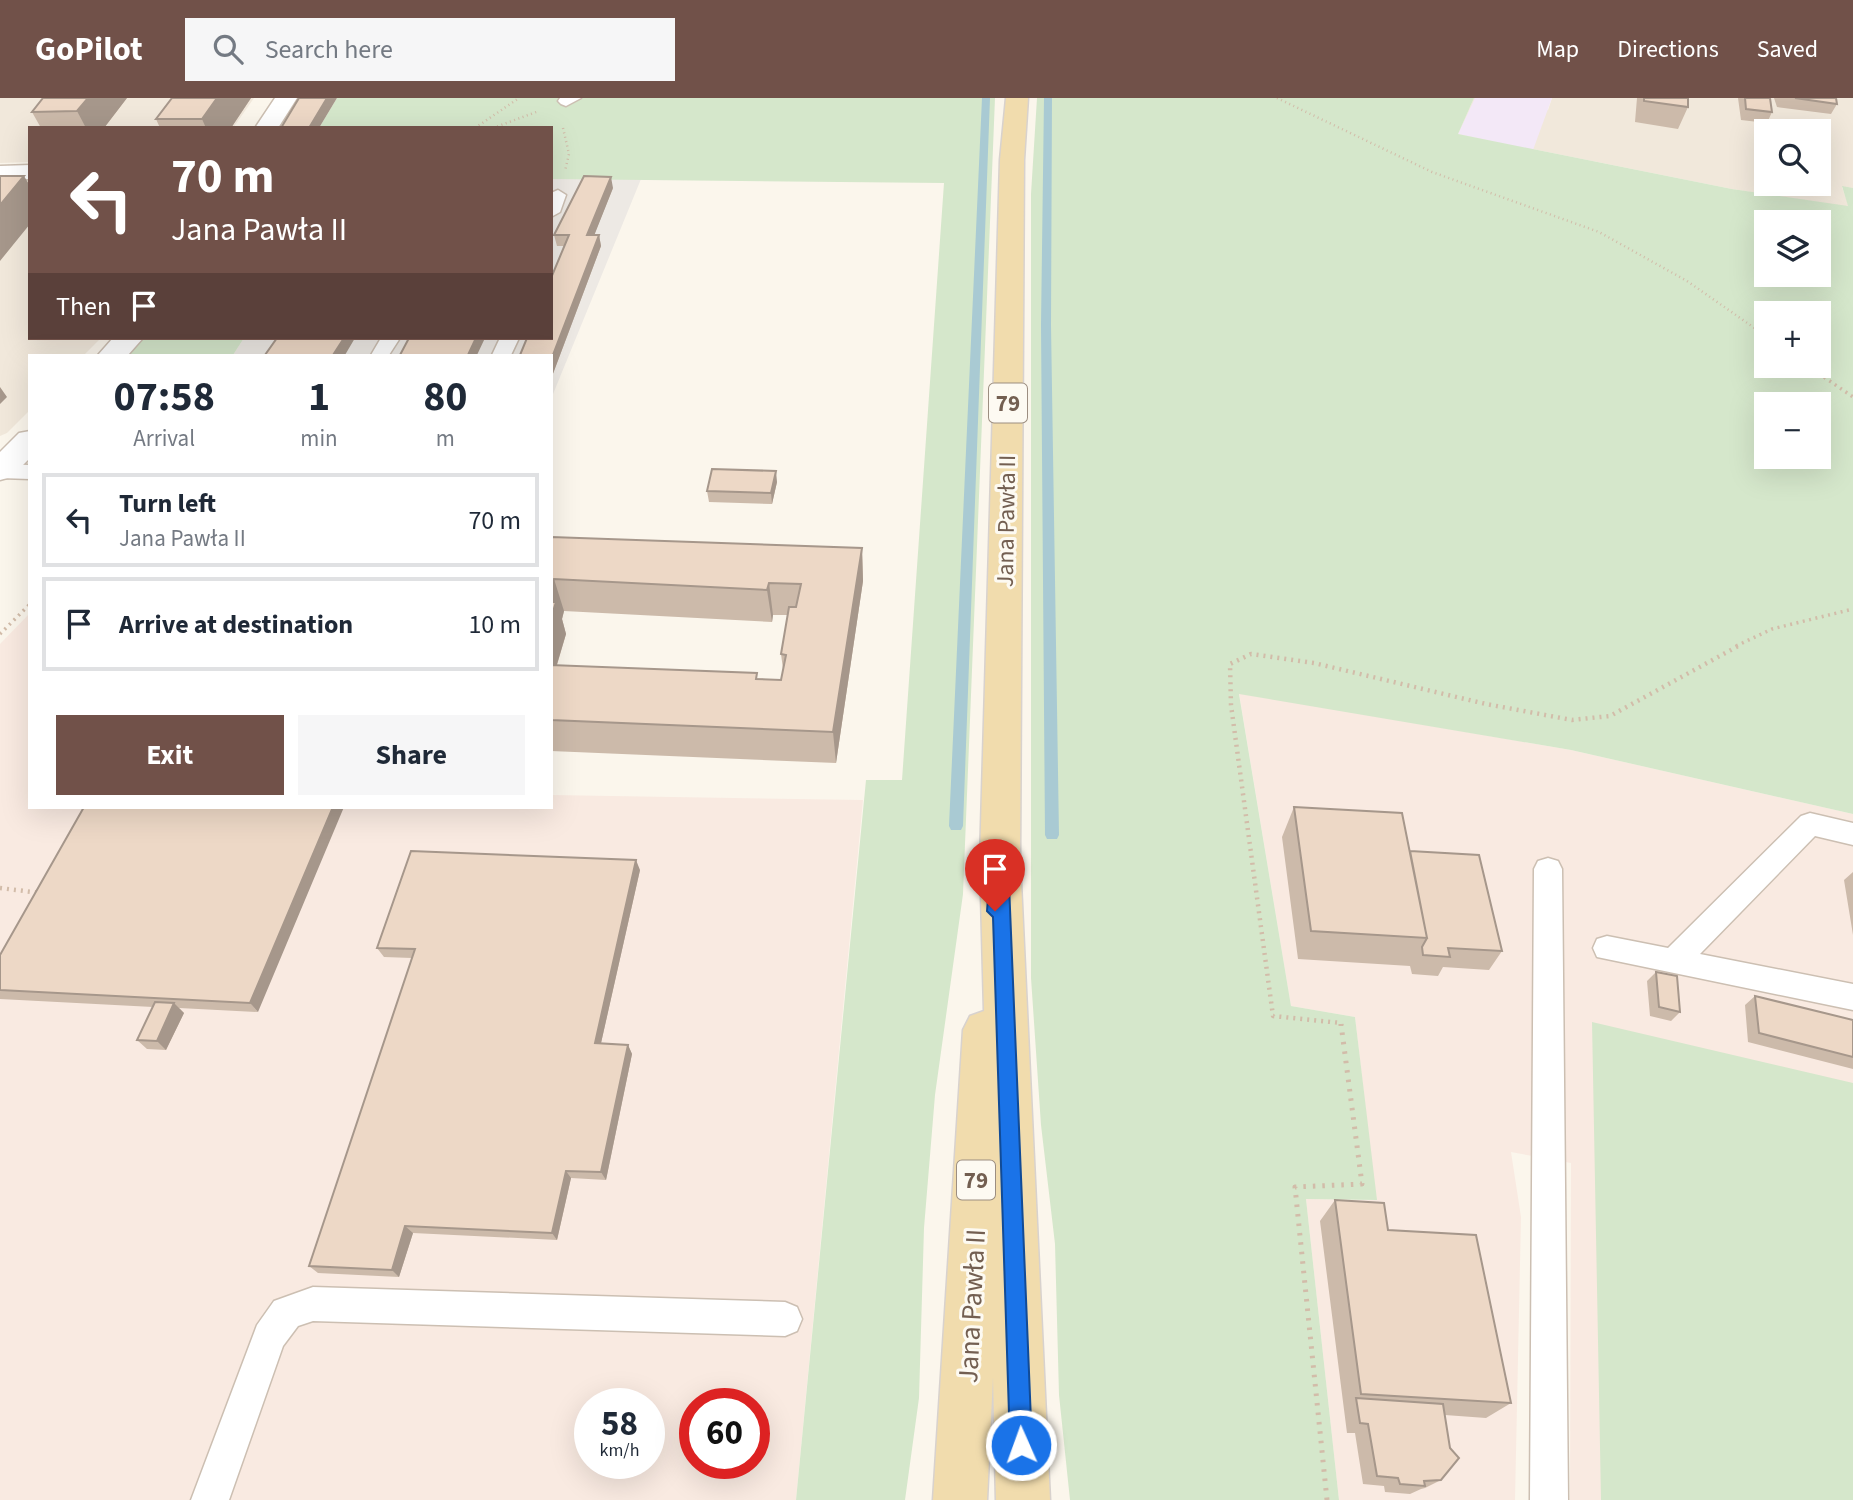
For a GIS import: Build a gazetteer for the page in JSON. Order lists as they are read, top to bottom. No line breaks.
{"streets":{"main road":["79","Jana Pawła II"]},"page":{"header":"GoPilot","search":"Search here","nav":["Map","Directions","Saved"],"map_buttons":["+","−"],"turn":["70 m","Jana Pawła II"],"then":"Then","eta":["07:58","Arrival","1","min","80","m"],"list":[{"name":"Turn left","note":"Jana Pawła II","value":"70 m"},{"name":"Arrive at destination","value":"10 m"}],"buttons":["Exit","Share"],"speed":"58 km/h","limit":"60"}}
